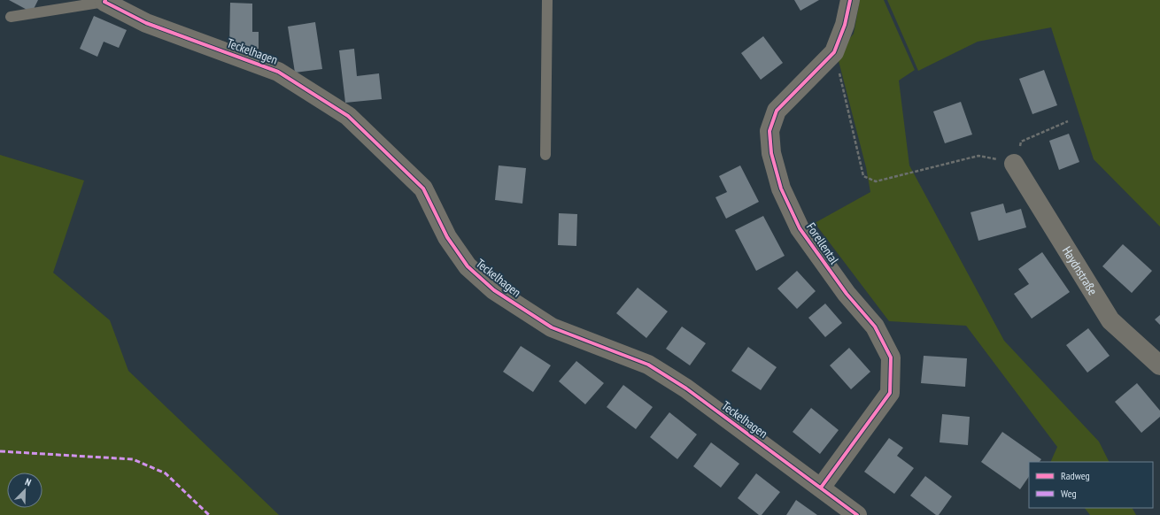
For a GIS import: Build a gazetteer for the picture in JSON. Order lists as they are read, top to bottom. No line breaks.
{"streets":{"street":["Teckelhagen","Forellental","Haydnstraße"]},"crossings":[["Teckelhagen","Forellental"]],"legend":["Radweg","Weg"],"north":"top right"}
